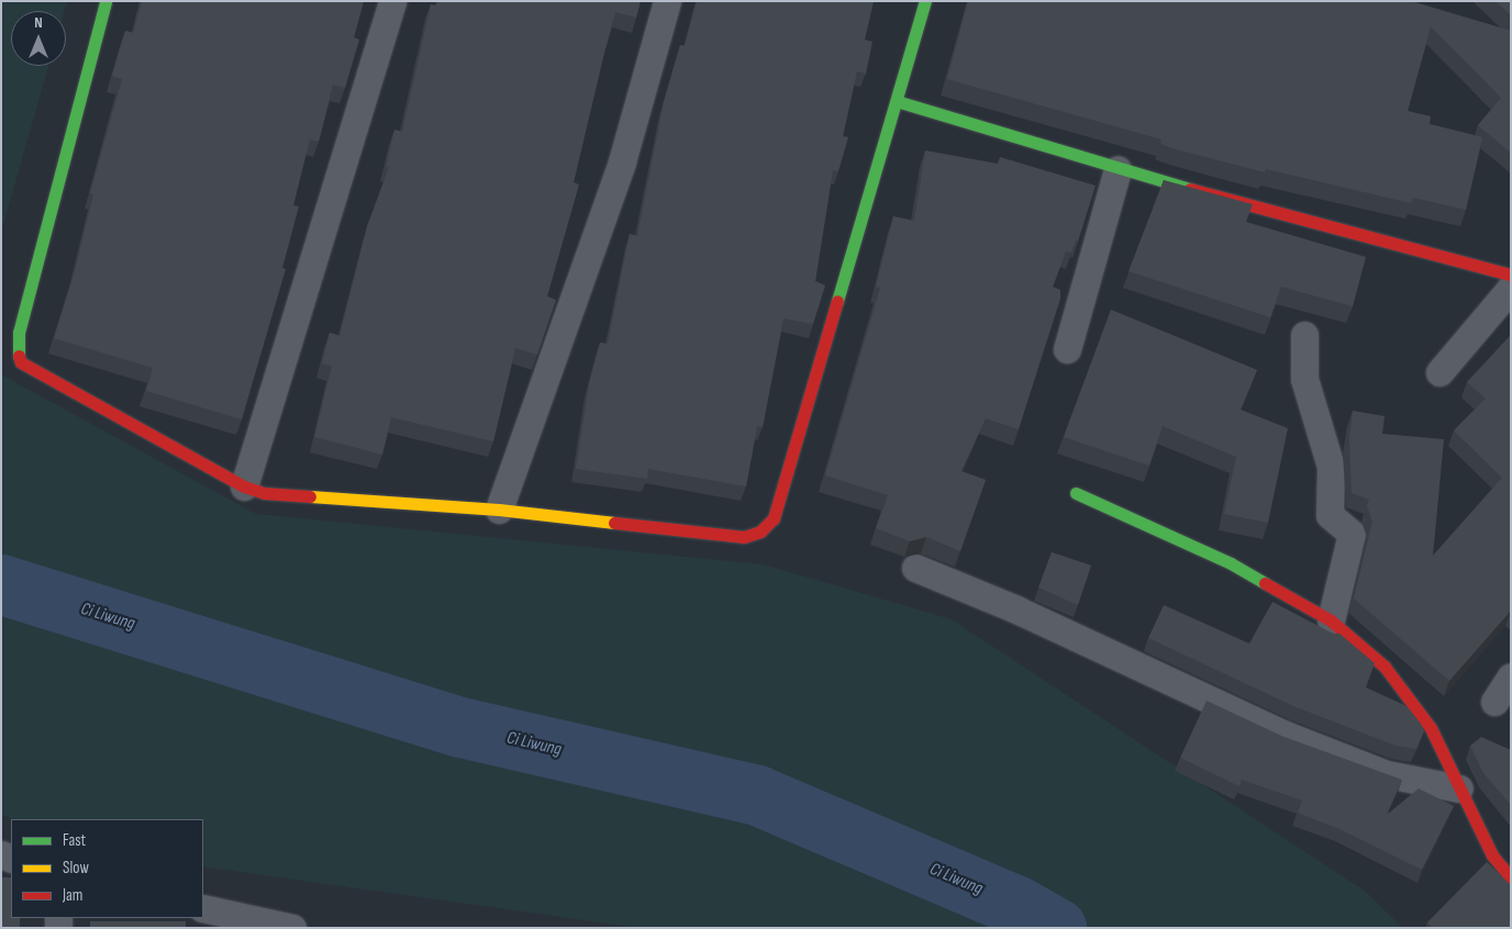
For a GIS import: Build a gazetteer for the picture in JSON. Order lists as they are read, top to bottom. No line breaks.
{"water":["Ci Liwung"],"legend":["Fast","Slow","Jam"],"north":"top"}
